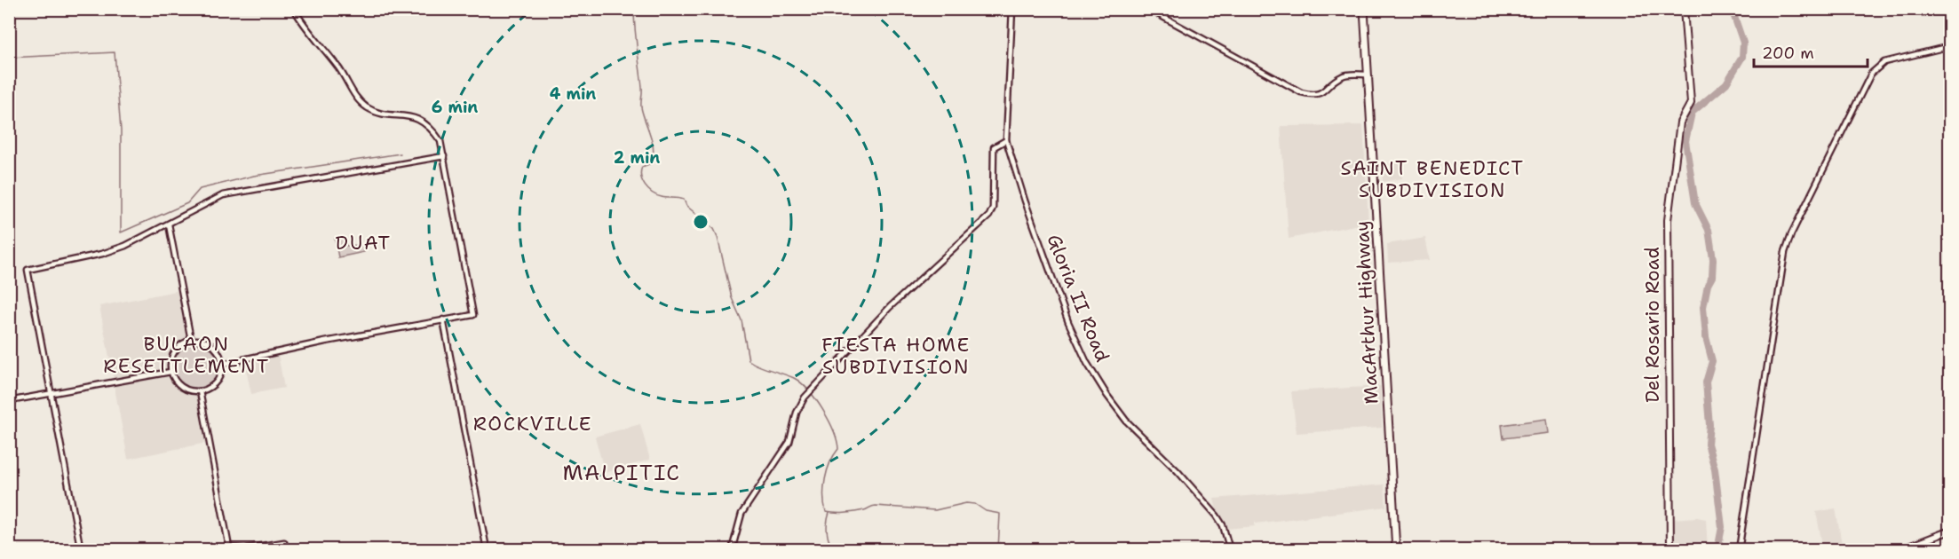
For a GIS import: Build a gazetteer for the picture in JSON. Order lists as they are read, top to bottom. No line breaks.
{"streets":{"highway":["MacArthur Highway"],"main road":["Del Rosario Road"],"street":["Gloria II Road"]},"districts":["SAINT BENEDICT SUBDIVISION","DUAT","BULAON RESETTLEMENT","FIESTA HOME SUBDIVISION","ROCKVILLE","MALPITIC"],"scale_bar":"200 m","rings":["4 min","6 min","2 min"]}
